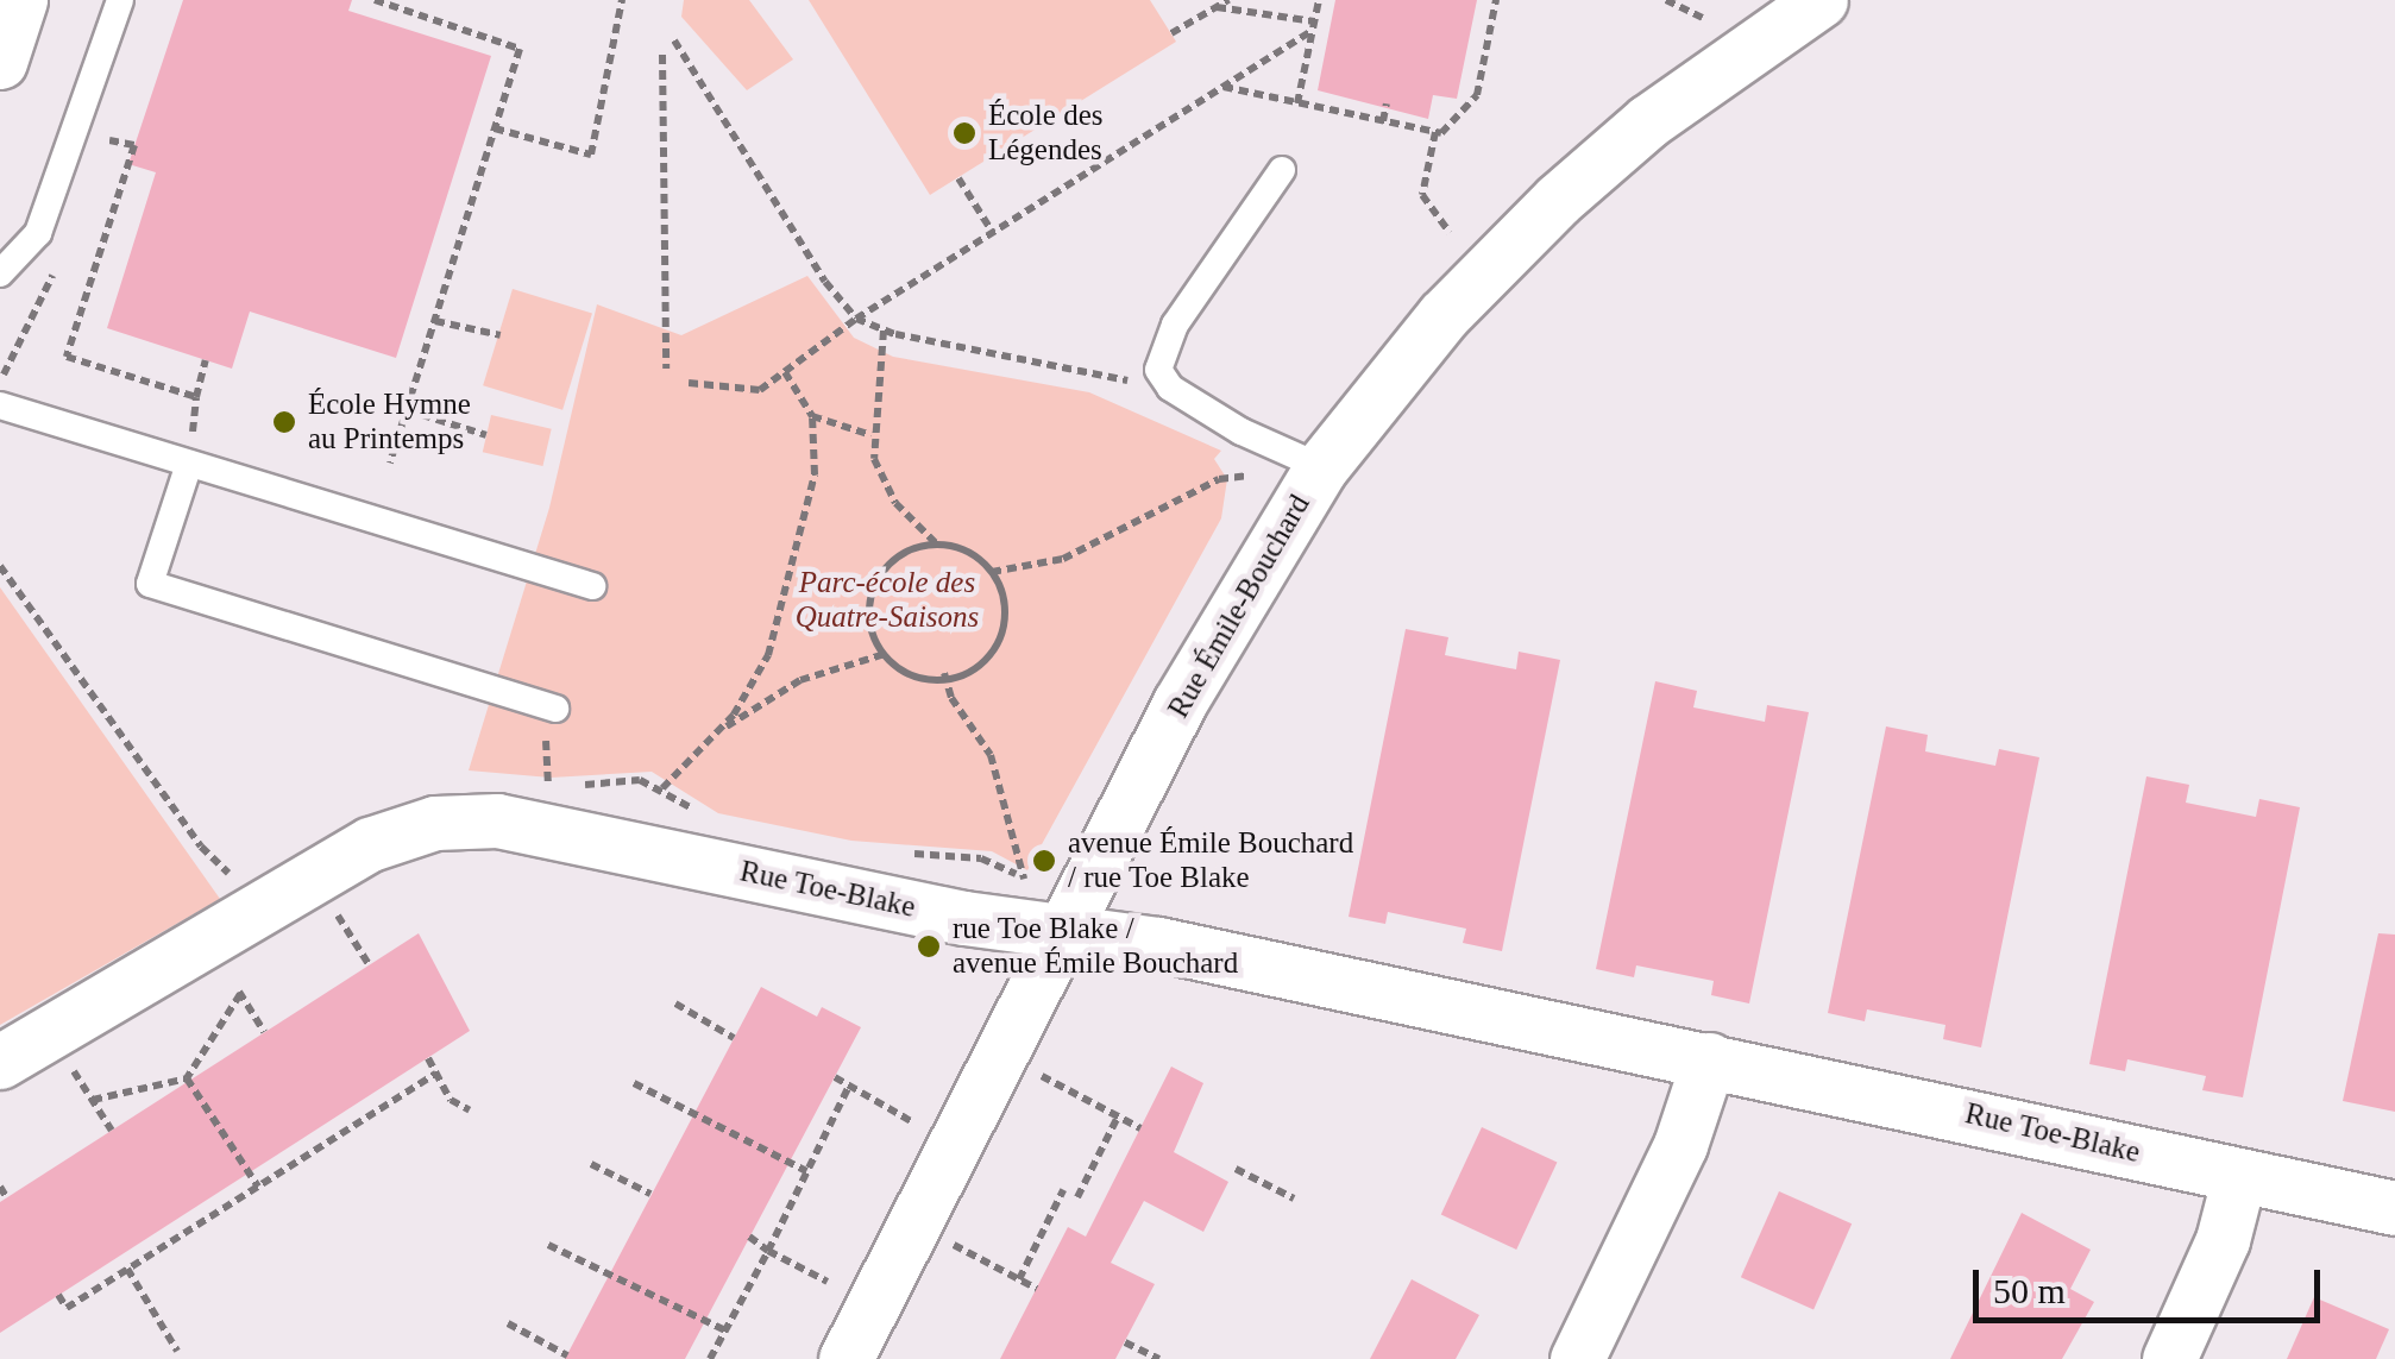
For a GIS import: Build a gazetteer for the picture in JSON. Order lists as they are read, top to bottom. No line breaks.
{"streets":{"street":["Rue Émile-Bouchard","Rue Toe-Blake"]},"crossings":[["Rue Émile-Bouchard","Rue Toe-Blake"]],"parks":["Parc-école des Quatre-Saisons"],"places":["École des Légendes","École Hymne au Printemps","avenue Émile Bouchard / rue Toe Blake","rue Toe Blake / avenue Émile Bouchard"],"scale_bar":"50 m"}
